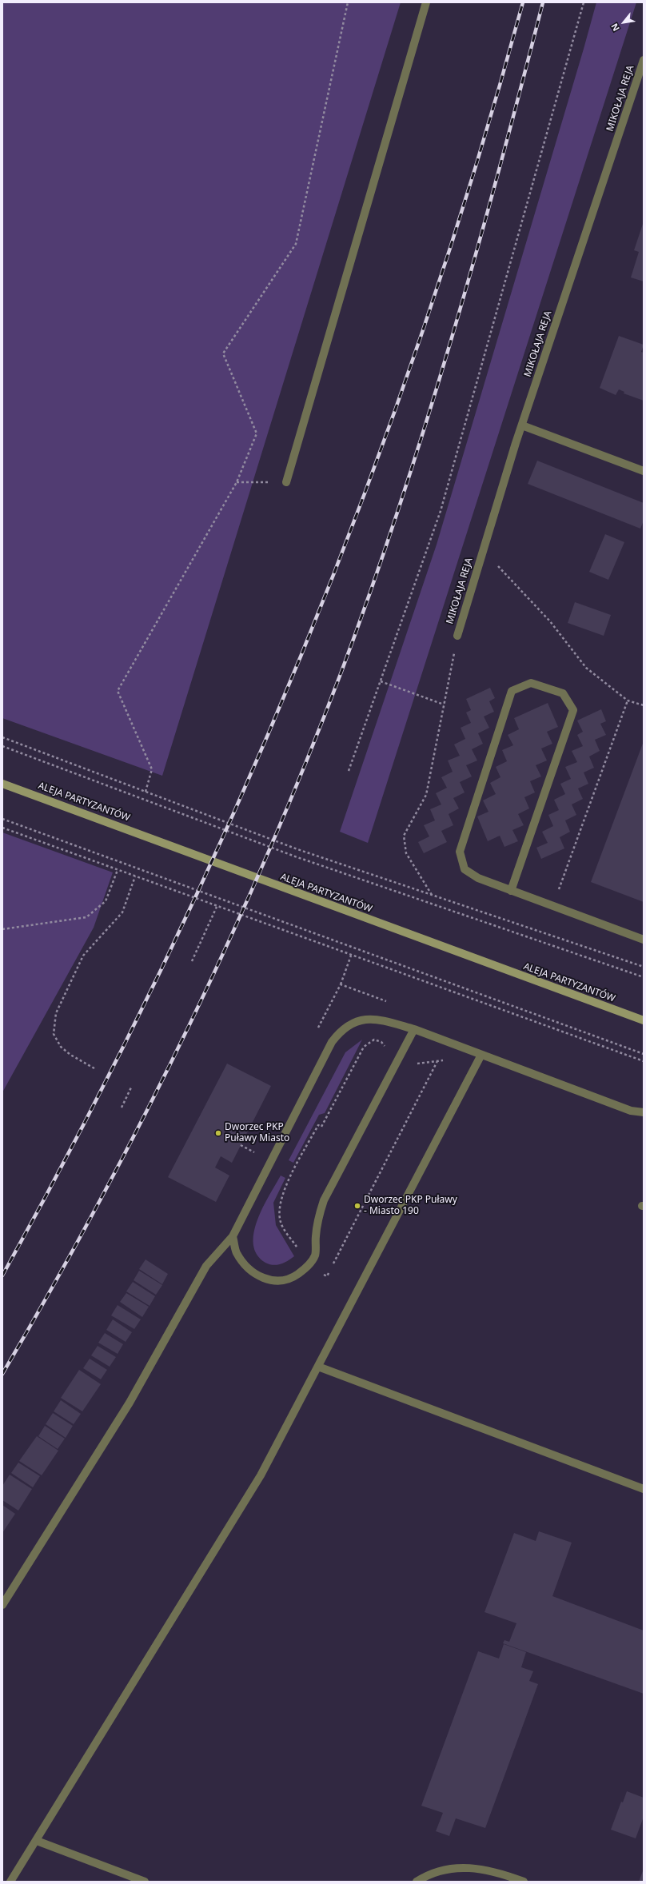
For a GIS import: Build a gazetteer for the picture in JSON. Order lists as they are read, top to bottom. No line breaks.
{"streets":{"main road":["ALEJA PARTYZANTÓW"],"street":["MIKOŁAJA REJA"]},"places":["Dworzec PKP Puławy Miasto","Dworzec PKP Puławy - Miasto 190"],"north":"bottom left"}
